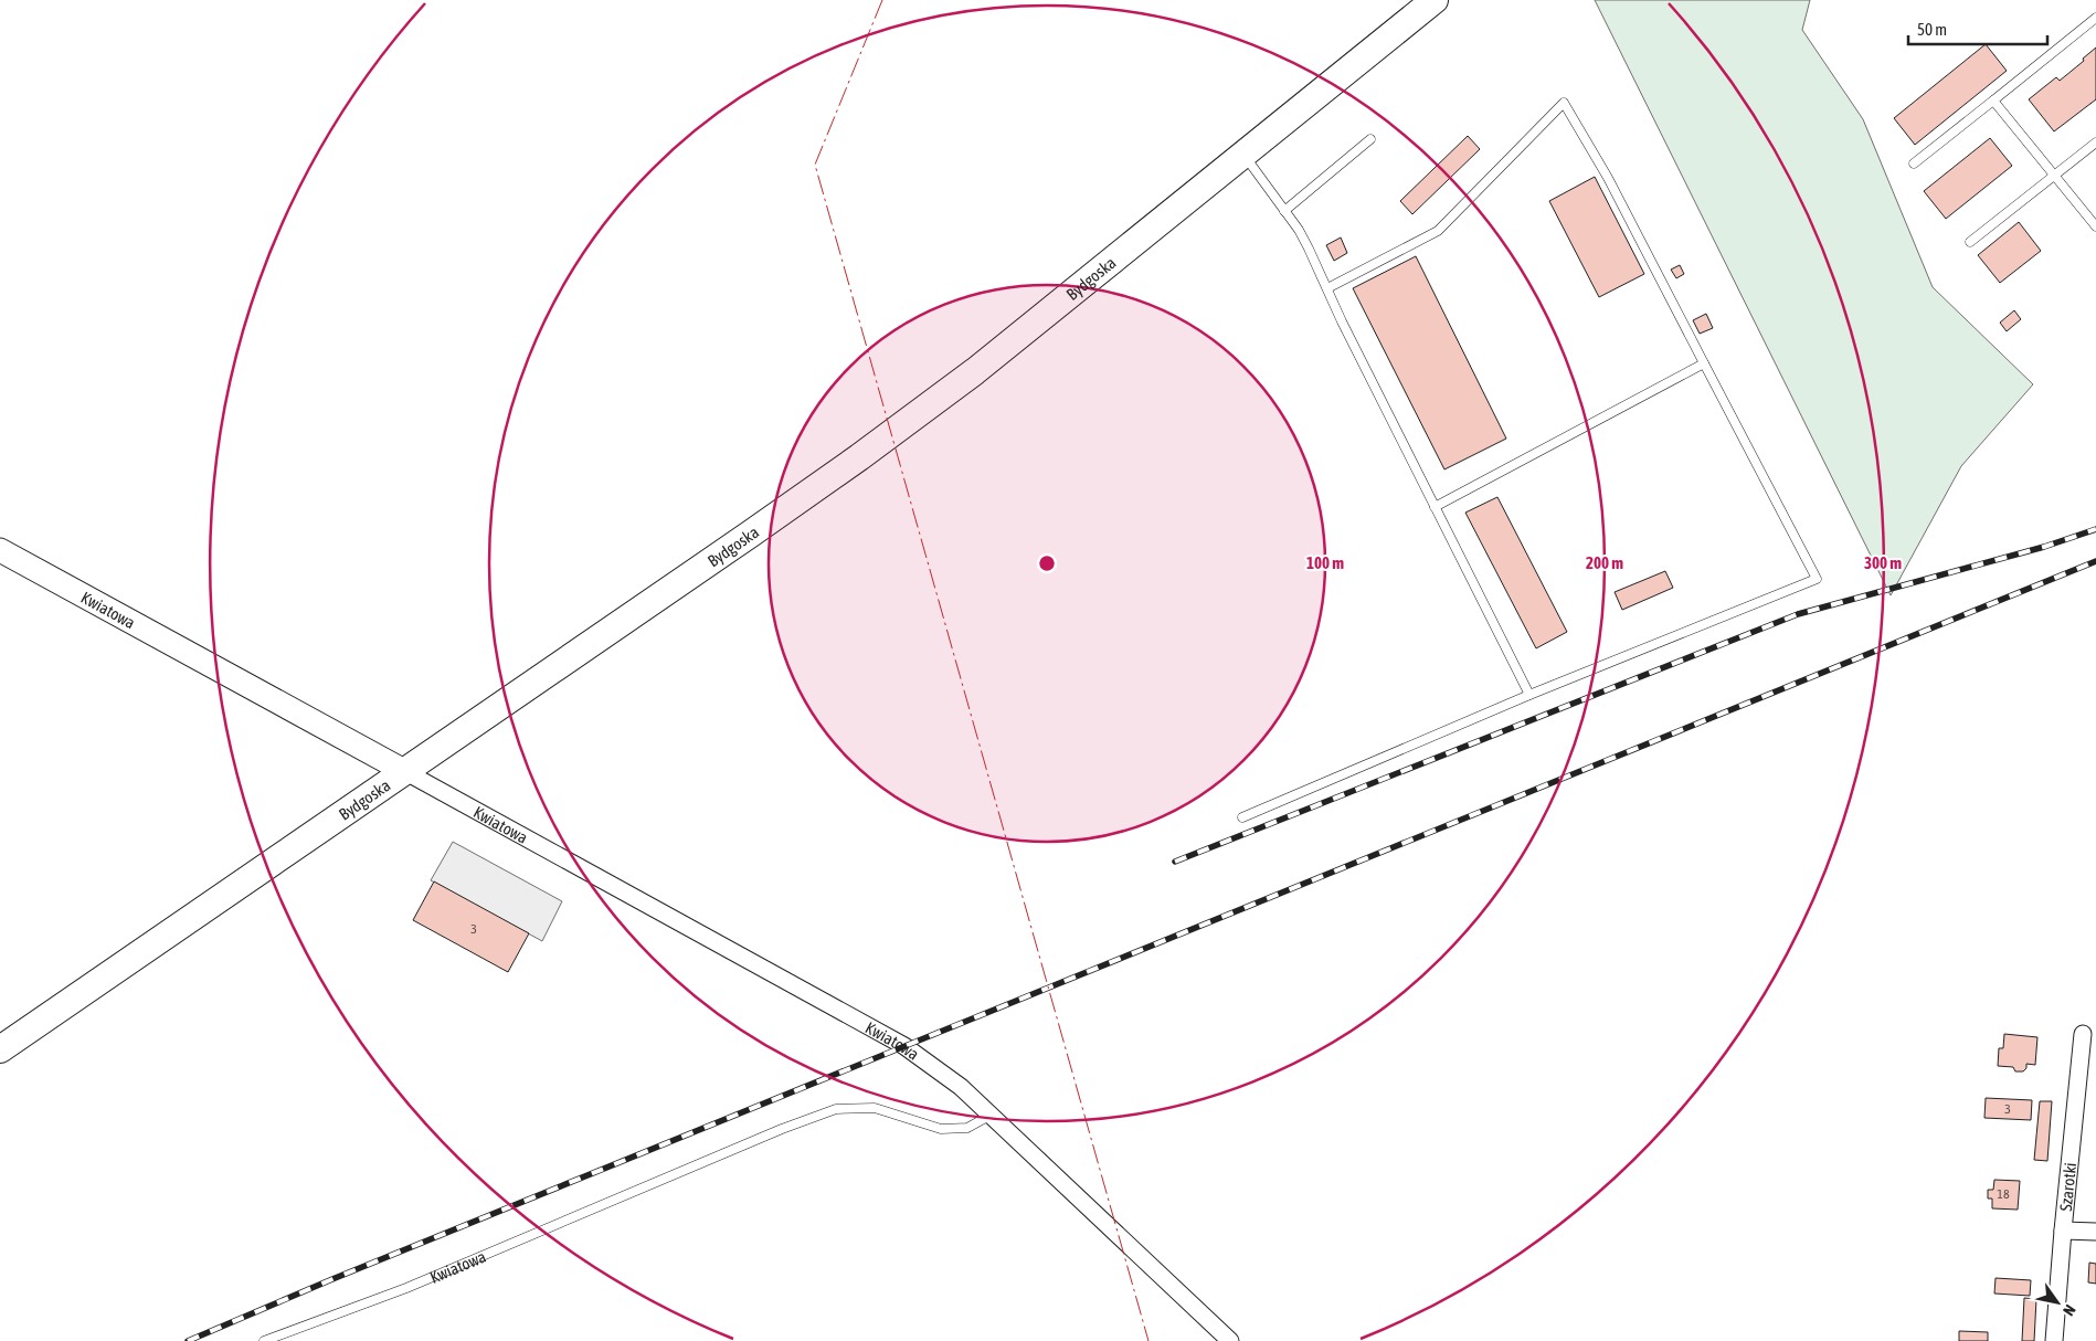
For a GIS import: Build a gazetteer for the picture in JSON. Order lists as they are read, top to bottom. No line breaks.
{"streets":{"main road":["Bydgoska"],"street":["Kwiatowa","Szarotki"]},"crossings":[["Bydgoska","Kwiatowa"]],"house_numbers":["3","3","18"],"scale_bar":"50 m","north":"bottom right","rings":["100 m","200 m","300 m"]}
